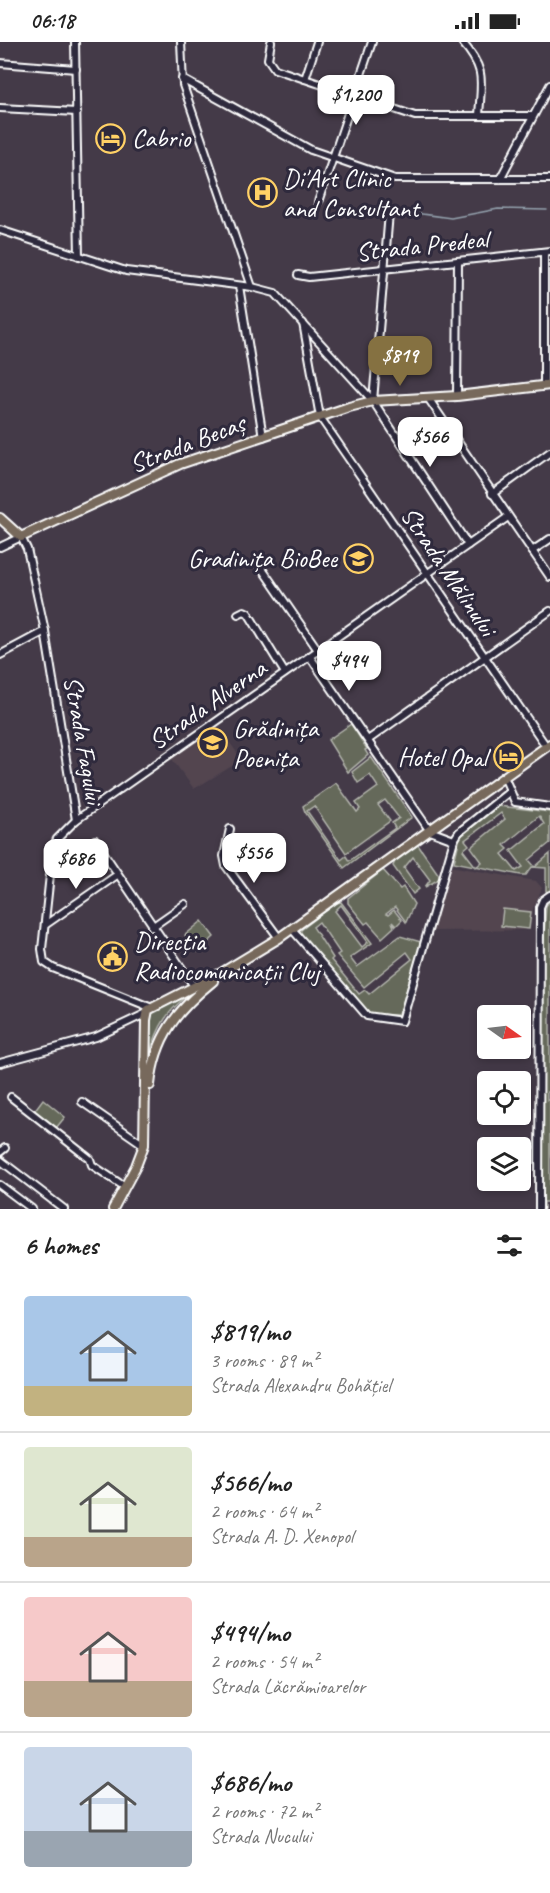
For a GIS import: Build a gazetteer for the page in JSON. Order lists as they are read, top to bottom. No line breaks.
{"streets":{"main road":["Strada Becaș","Strada Fagului"],"street":["Strada Predeal","Strada Mălinului","Strada Alverna"]},"crossings":[["Strada Becaș","Strada Mălinului"],["Strada Becaș","Strada Fagului"],["Strada Mălinului","Strada Alverna"],["Strada Alverna","Strada Fagului"]],"places":{"hotel":["Cabrio","Hotel Opal"],"hospital":["Di'Art Clinic and Consultant"],"school or university":["Gradinița BioBee","Grădinița Poenița"],"public building":["Direcția Radiocomunicații Cluj"]},"north":"right","page":{"status":"06:18","price":["$1,200","$819","$566","$494","$556","$686"],"heading":"6 homes","list":[{"name":"$819/mo","note":"3 rooms · 89 m² · Strada Alexandru Bohățiel"},{"name":"$566/mo","note":"2 rooms · 64 m² · Strada A. D. Xenopol"},{"name":"$494/mo","note":"2 rooms · 54 m² · Strada Lăcrămioarelor"},{"name":"$686/mo","note":"2 rooms · 72 m² · Strada Nucului"}]}}
